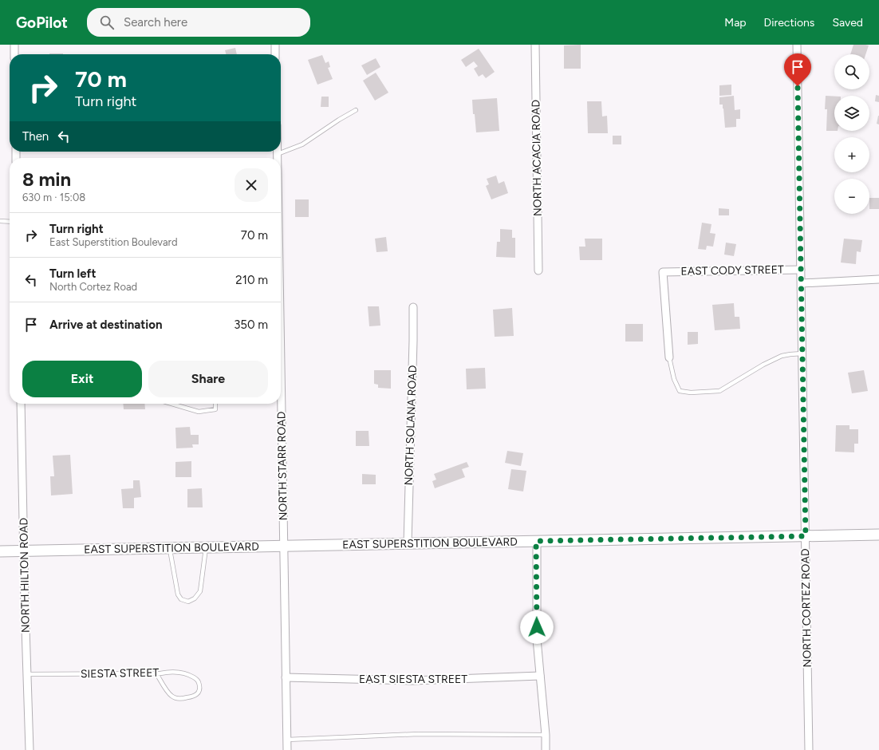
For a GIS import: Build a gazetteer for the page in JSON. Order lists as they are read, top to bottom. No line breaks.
{"streets":{"main road":["EAST SUPERSTITION BOULEVARD"],"street":["NORTH ACACIA ROAD","EAST CODY STREET","NORTH SOLANA ROAD","NORTH STARR ROAD","NORTH HILTON ROAD","NORTH CORTEZ ROAD","EAST SIESTA STREET"],"lane":["SIESTA STREET"]},"crossings":[["EAST CODY STREET","NORTH CORTEZ ROAD"],["NORTH SOLANA ROAD","EAST SUPERSTITION BOULEVARD"],["NORTH STARR ROAD","EAST SUPERSTITION BOULEVARD"],["NORTH STARR ROAD","EAST SIESTA STREET"],["EAST SUPERSTITION BOULEVARD","NORTH HILTON ROAD"],["EAST SUPERSTITION BOULEVARD","NORTH CORTEZ ROAD"],["NORTH HILTON ROAD","SIESTA STREET"]],"page":{"header":"GoPilot","search":"Search here","nav":["Map","Directions","Saved"],"map_buttons":["+","−"],"turn":["70 m","Turn right"],"then":"Then","heading":["8 min","630 m · 15:08"],"list":[{"name":"Turn right","note":"East Superstition Boulevard","value":"70 m"},{"name":"Turn left","note":"North Cortez Road","value":"210 m"},{"name":"Arrive at destination","value":"350 m"}],"buttons":["Exit","Share"]}}
